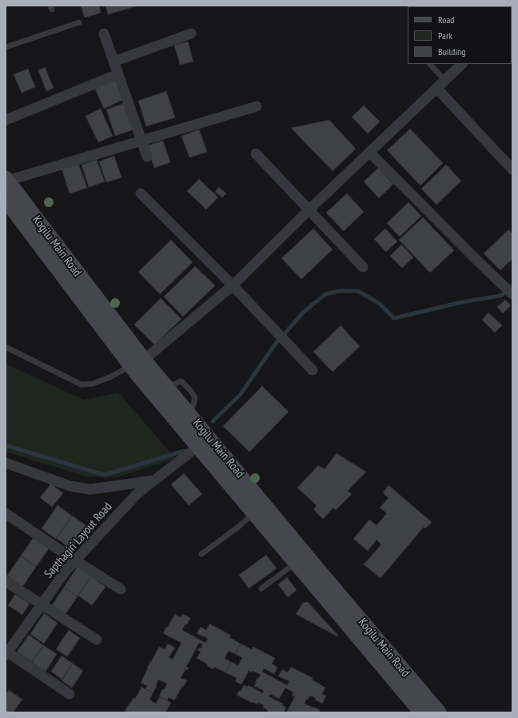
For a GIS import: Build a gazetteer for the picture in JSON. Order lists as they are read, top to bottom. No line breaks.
{"streets":{"main road":["Kogilu Main Road"],"street":["Sapthagiri Layout Road"]},"crossings":[["Kogilu Main Road","Sapthagiri Layout Road"]],"legend":["Road","Park","Building"]}
